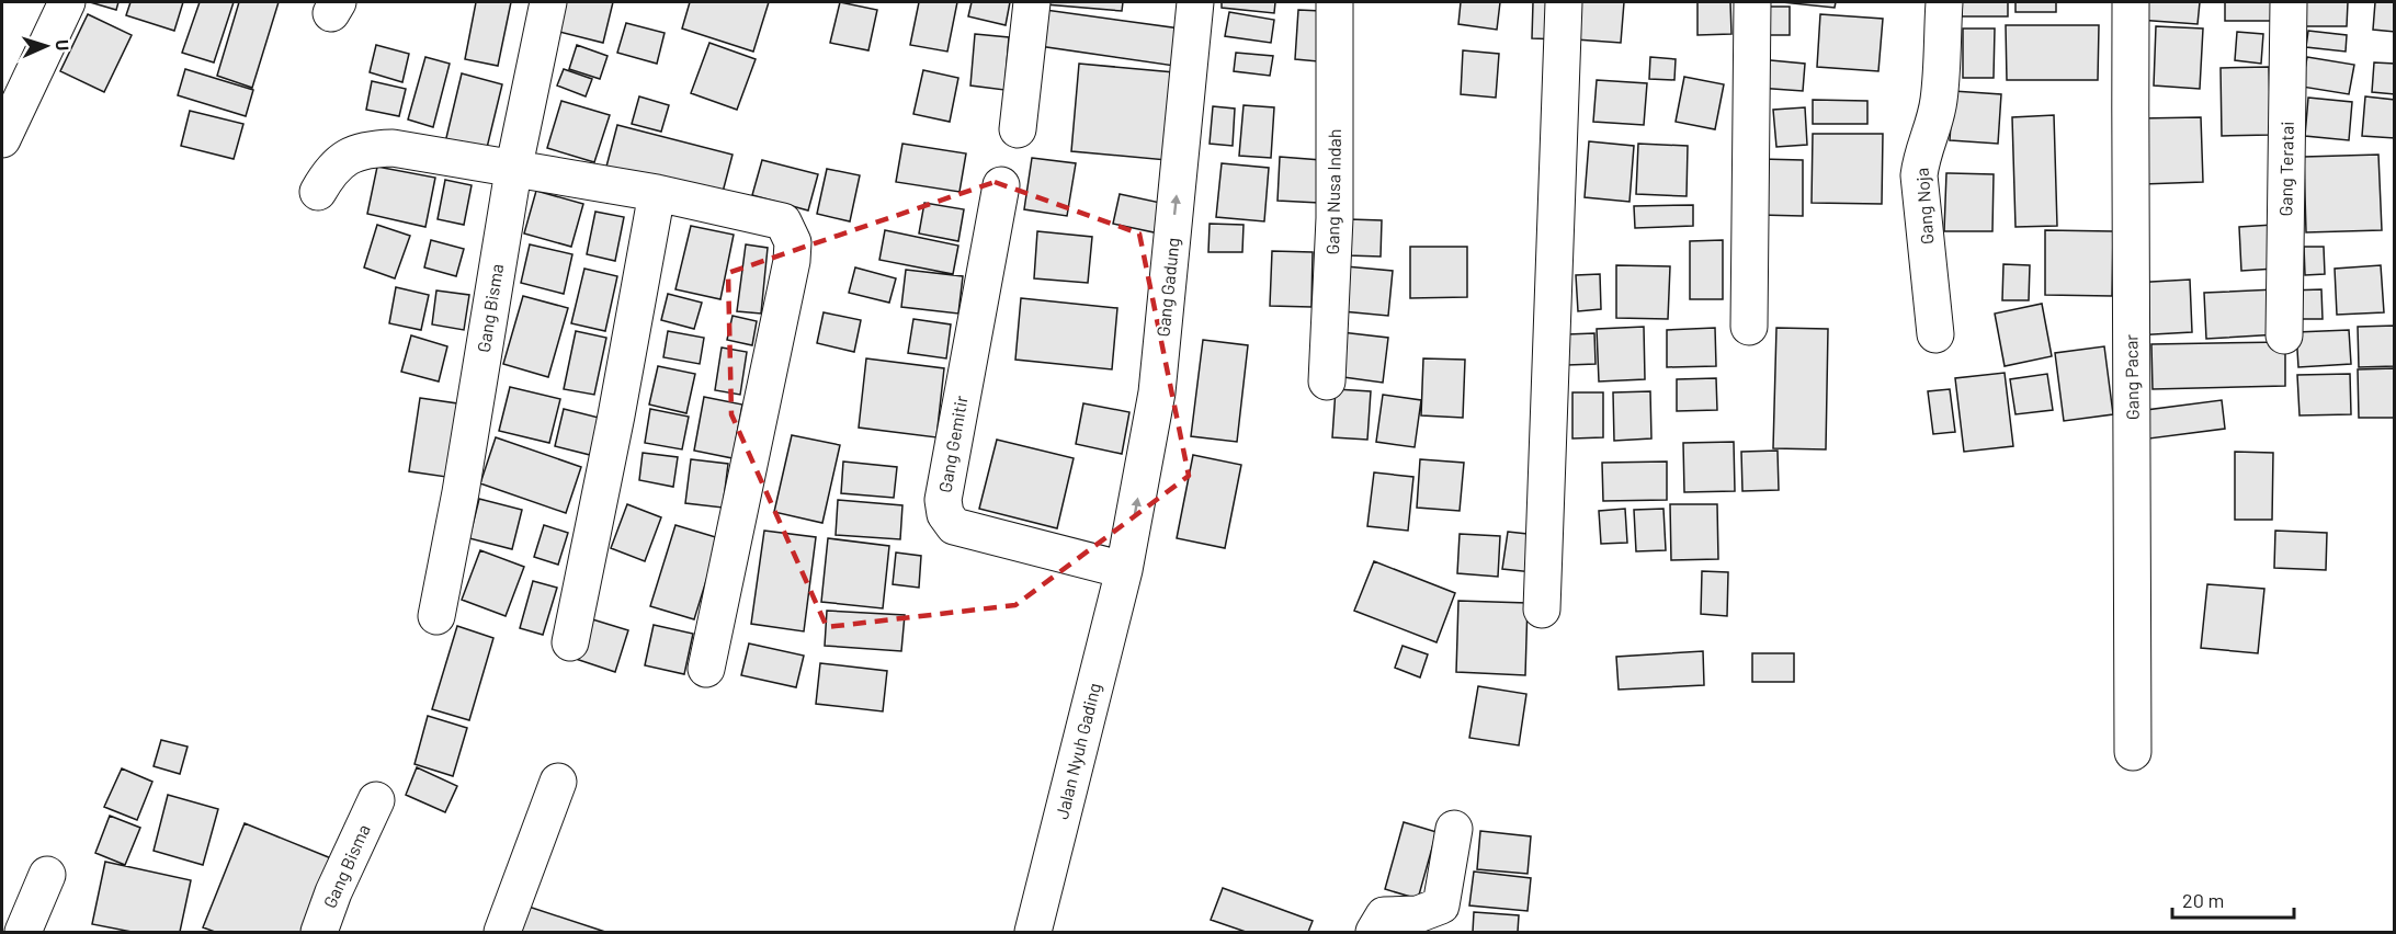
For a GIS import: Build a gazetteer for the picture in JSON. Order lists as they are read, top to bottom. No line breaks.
{"streets":{"street":["Gang Teratai","Gang Nusa Indah","Gang Noja","Gang Gadung","Gang Bisma","Gang Pacar","Gang Gemitir","Jalan Nyuh Gading"]},"crossings":[["Gang Gadung","Gang Gemitir"],["Gang Gadung","Jalan Nyuh Gading"],["Gang Gemitir","Jalan Nyuh Gading"]],"one_way":["Gang Gadung"],"scale_bar":"20 m","north":"right"}
